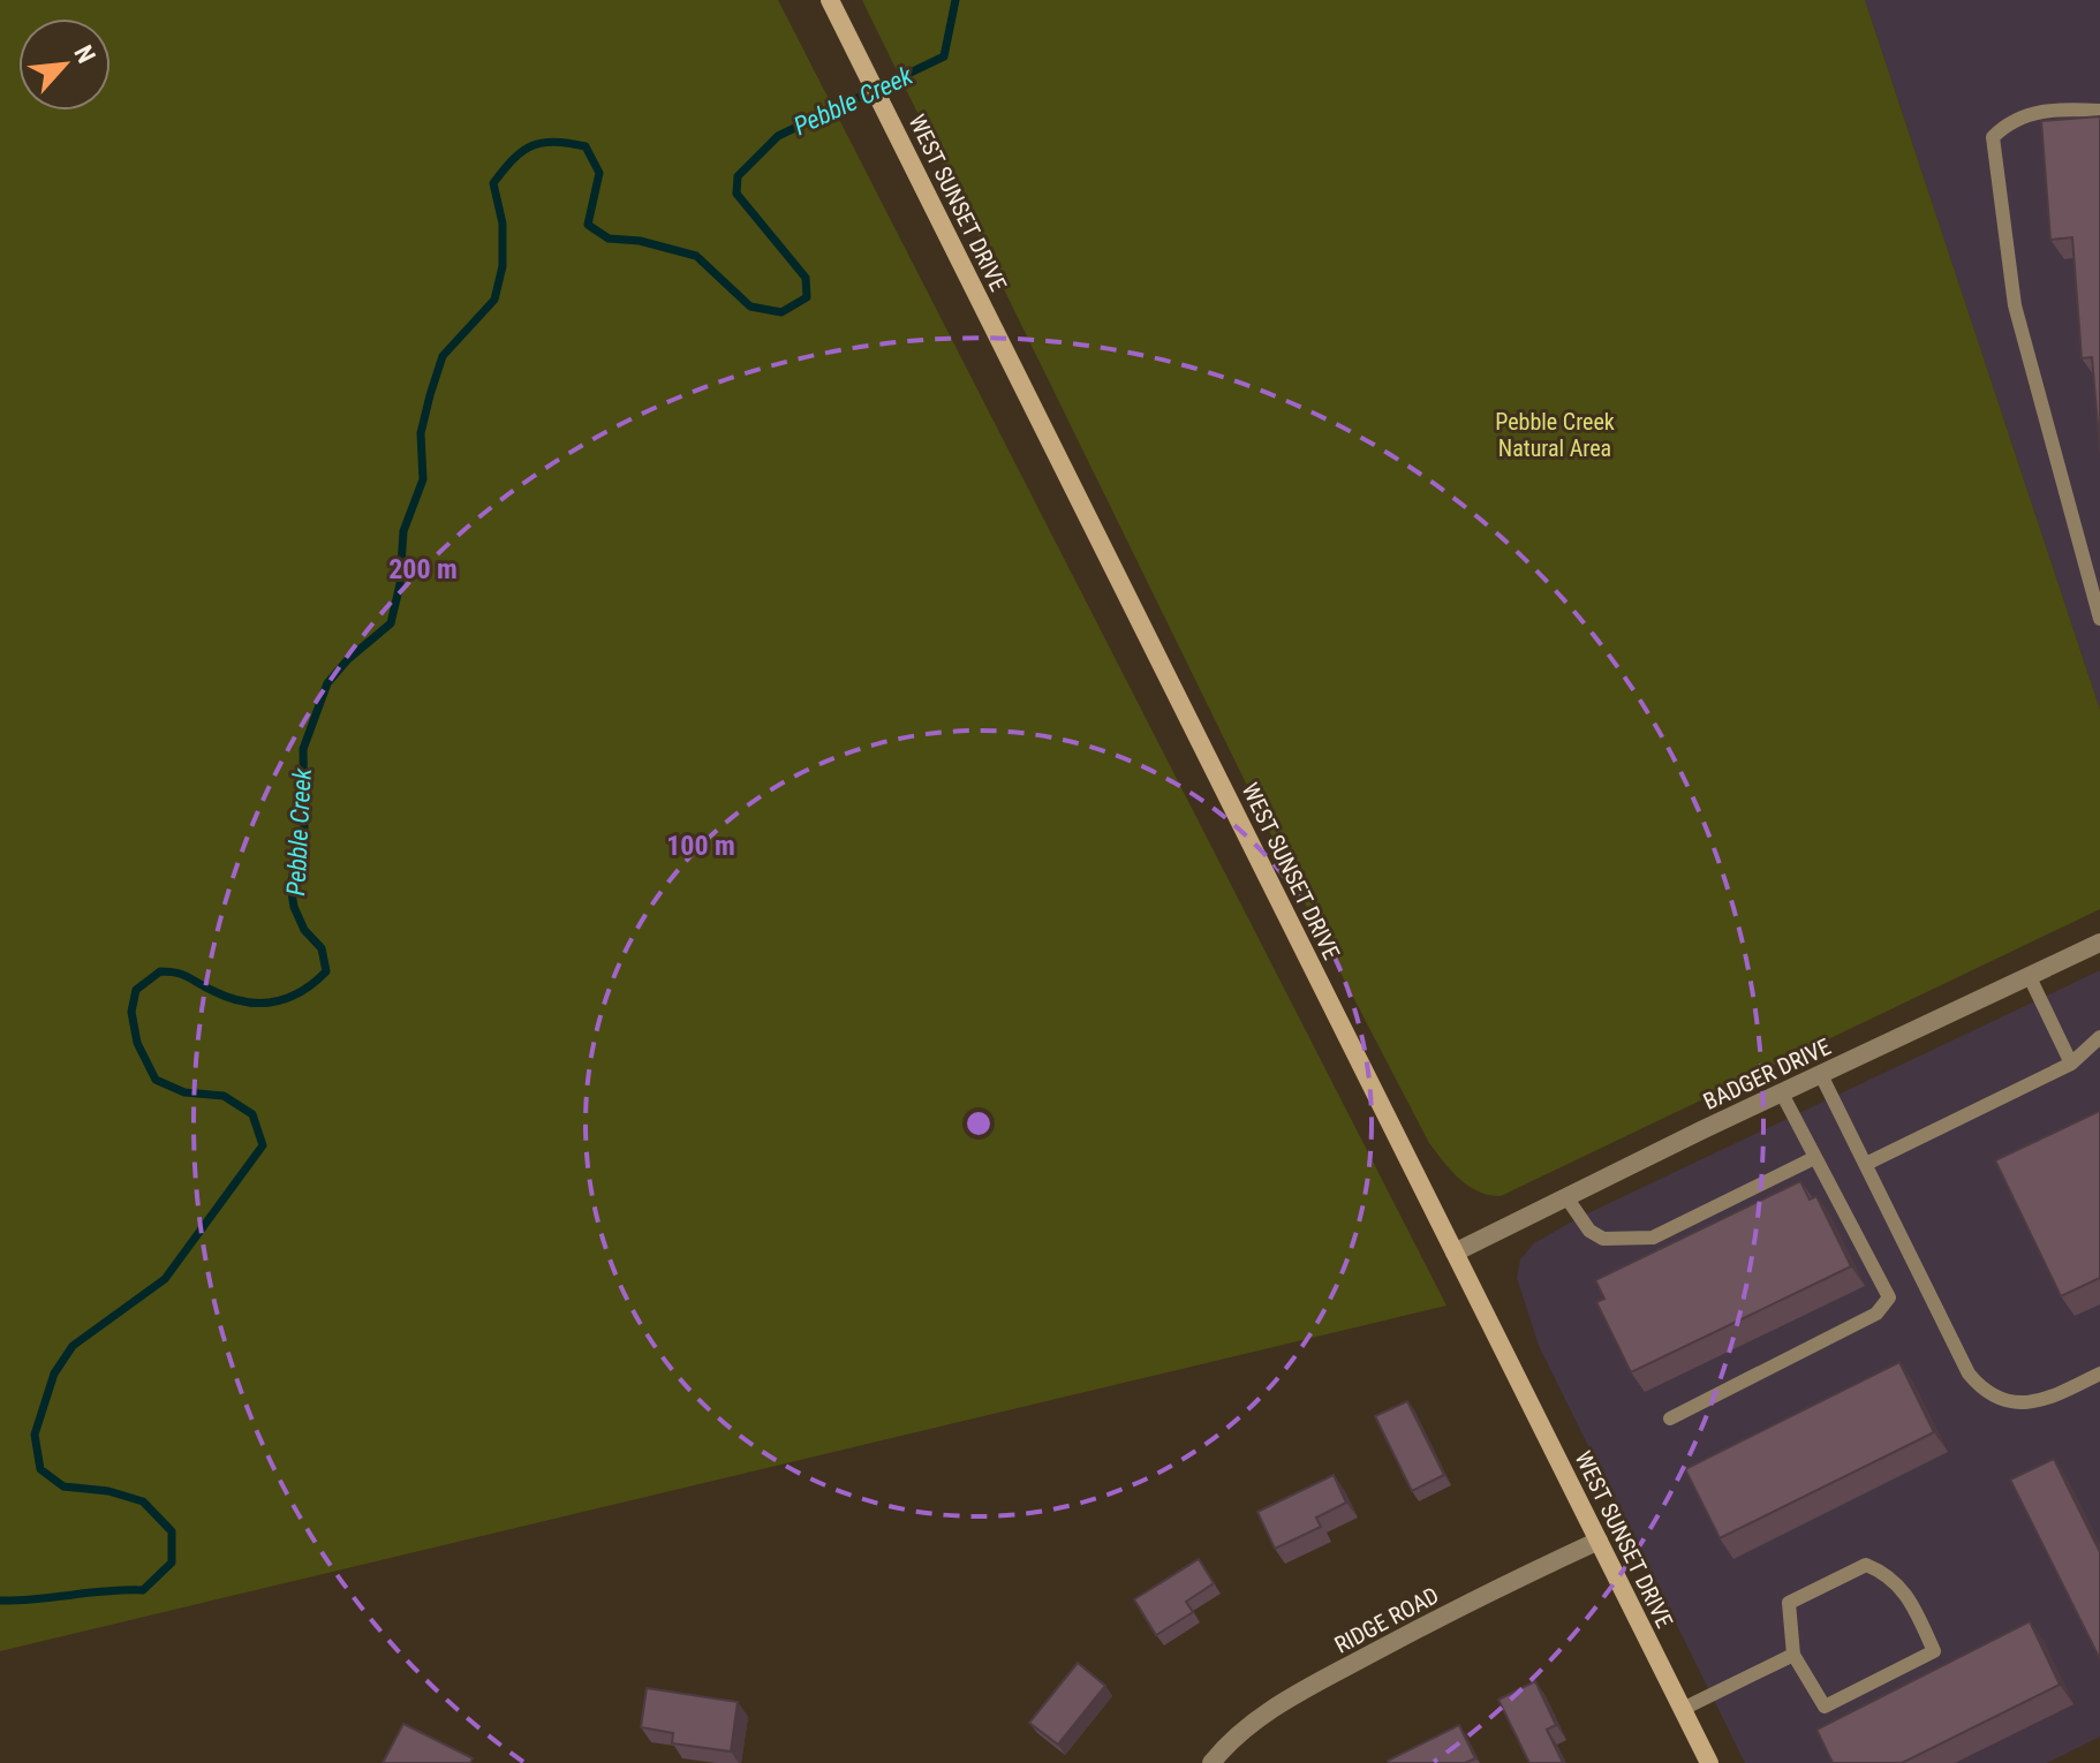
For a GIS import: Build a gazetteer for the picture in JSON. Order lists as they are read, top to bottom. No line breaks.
{"streets":{"main road":["WEST SUNSET DRIVE"],"street":["BADGER DRIVE","RIDGE ROAD"]},"crossings":[["WEST SUNSET DRIVE","BADGER DRIVE"],["WEST SUNSET DRIVE","RIDGE ROAD"]],"water":["Pebble Creek"],"parks":["Pebble Creek Natural Area"],"north":"top right","rings":["200 m","100 m"]}
